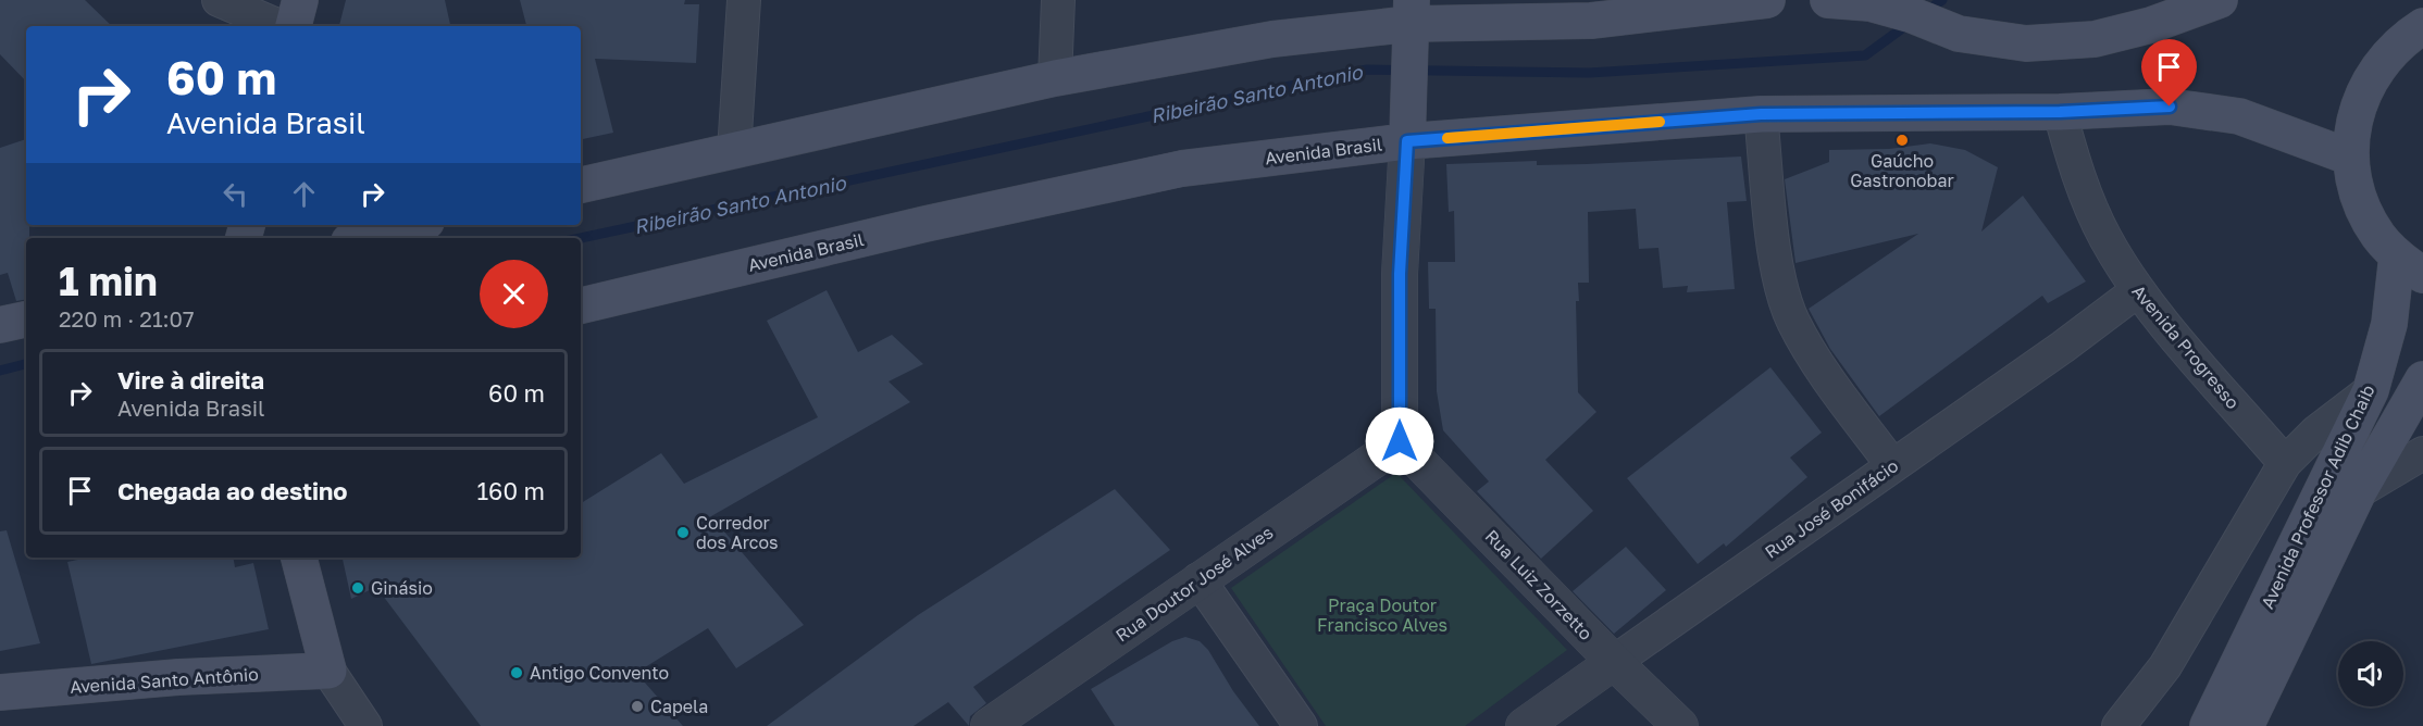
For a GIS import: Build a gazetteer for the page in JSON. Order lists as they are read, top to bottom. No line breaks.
{"streets":{"main road":["Avenida Brasil","Avenida Professor Adib Chaib","Avenida Santo Antônio"],"street":["Avenida Progresso","Rua José Bonifácio","Rua Doutor José Alves","Rua Luiz Zorzetto"]},"crossings":[["Avenida Brasil","Avenida Progresso"],["Avenida Progresso","Rua José Bonifácio"],["Rua José Bonifácio","Rua Luiz Zorzetto"],["Rua Doutor José Alves","Rua Luiz Zorzetto"]],"water":["Ribeirão Santo Antonio"],"parks":["Praça Doutor Francisco Alves"],"places":["Gaúcho Gastronobar","Corredor dos Arcos","Ginásio","Antigo Convento","Capela"],"page":{"turn":["60 m","Avenida Brasil"],"heading":["1 min","220 m · 21:07"],"list":[{"name":"Vire à direita","note":"Avenida Brasil","value":"60 m"},{"name":"Chegada ao destino","value":"160 m"}]}}
